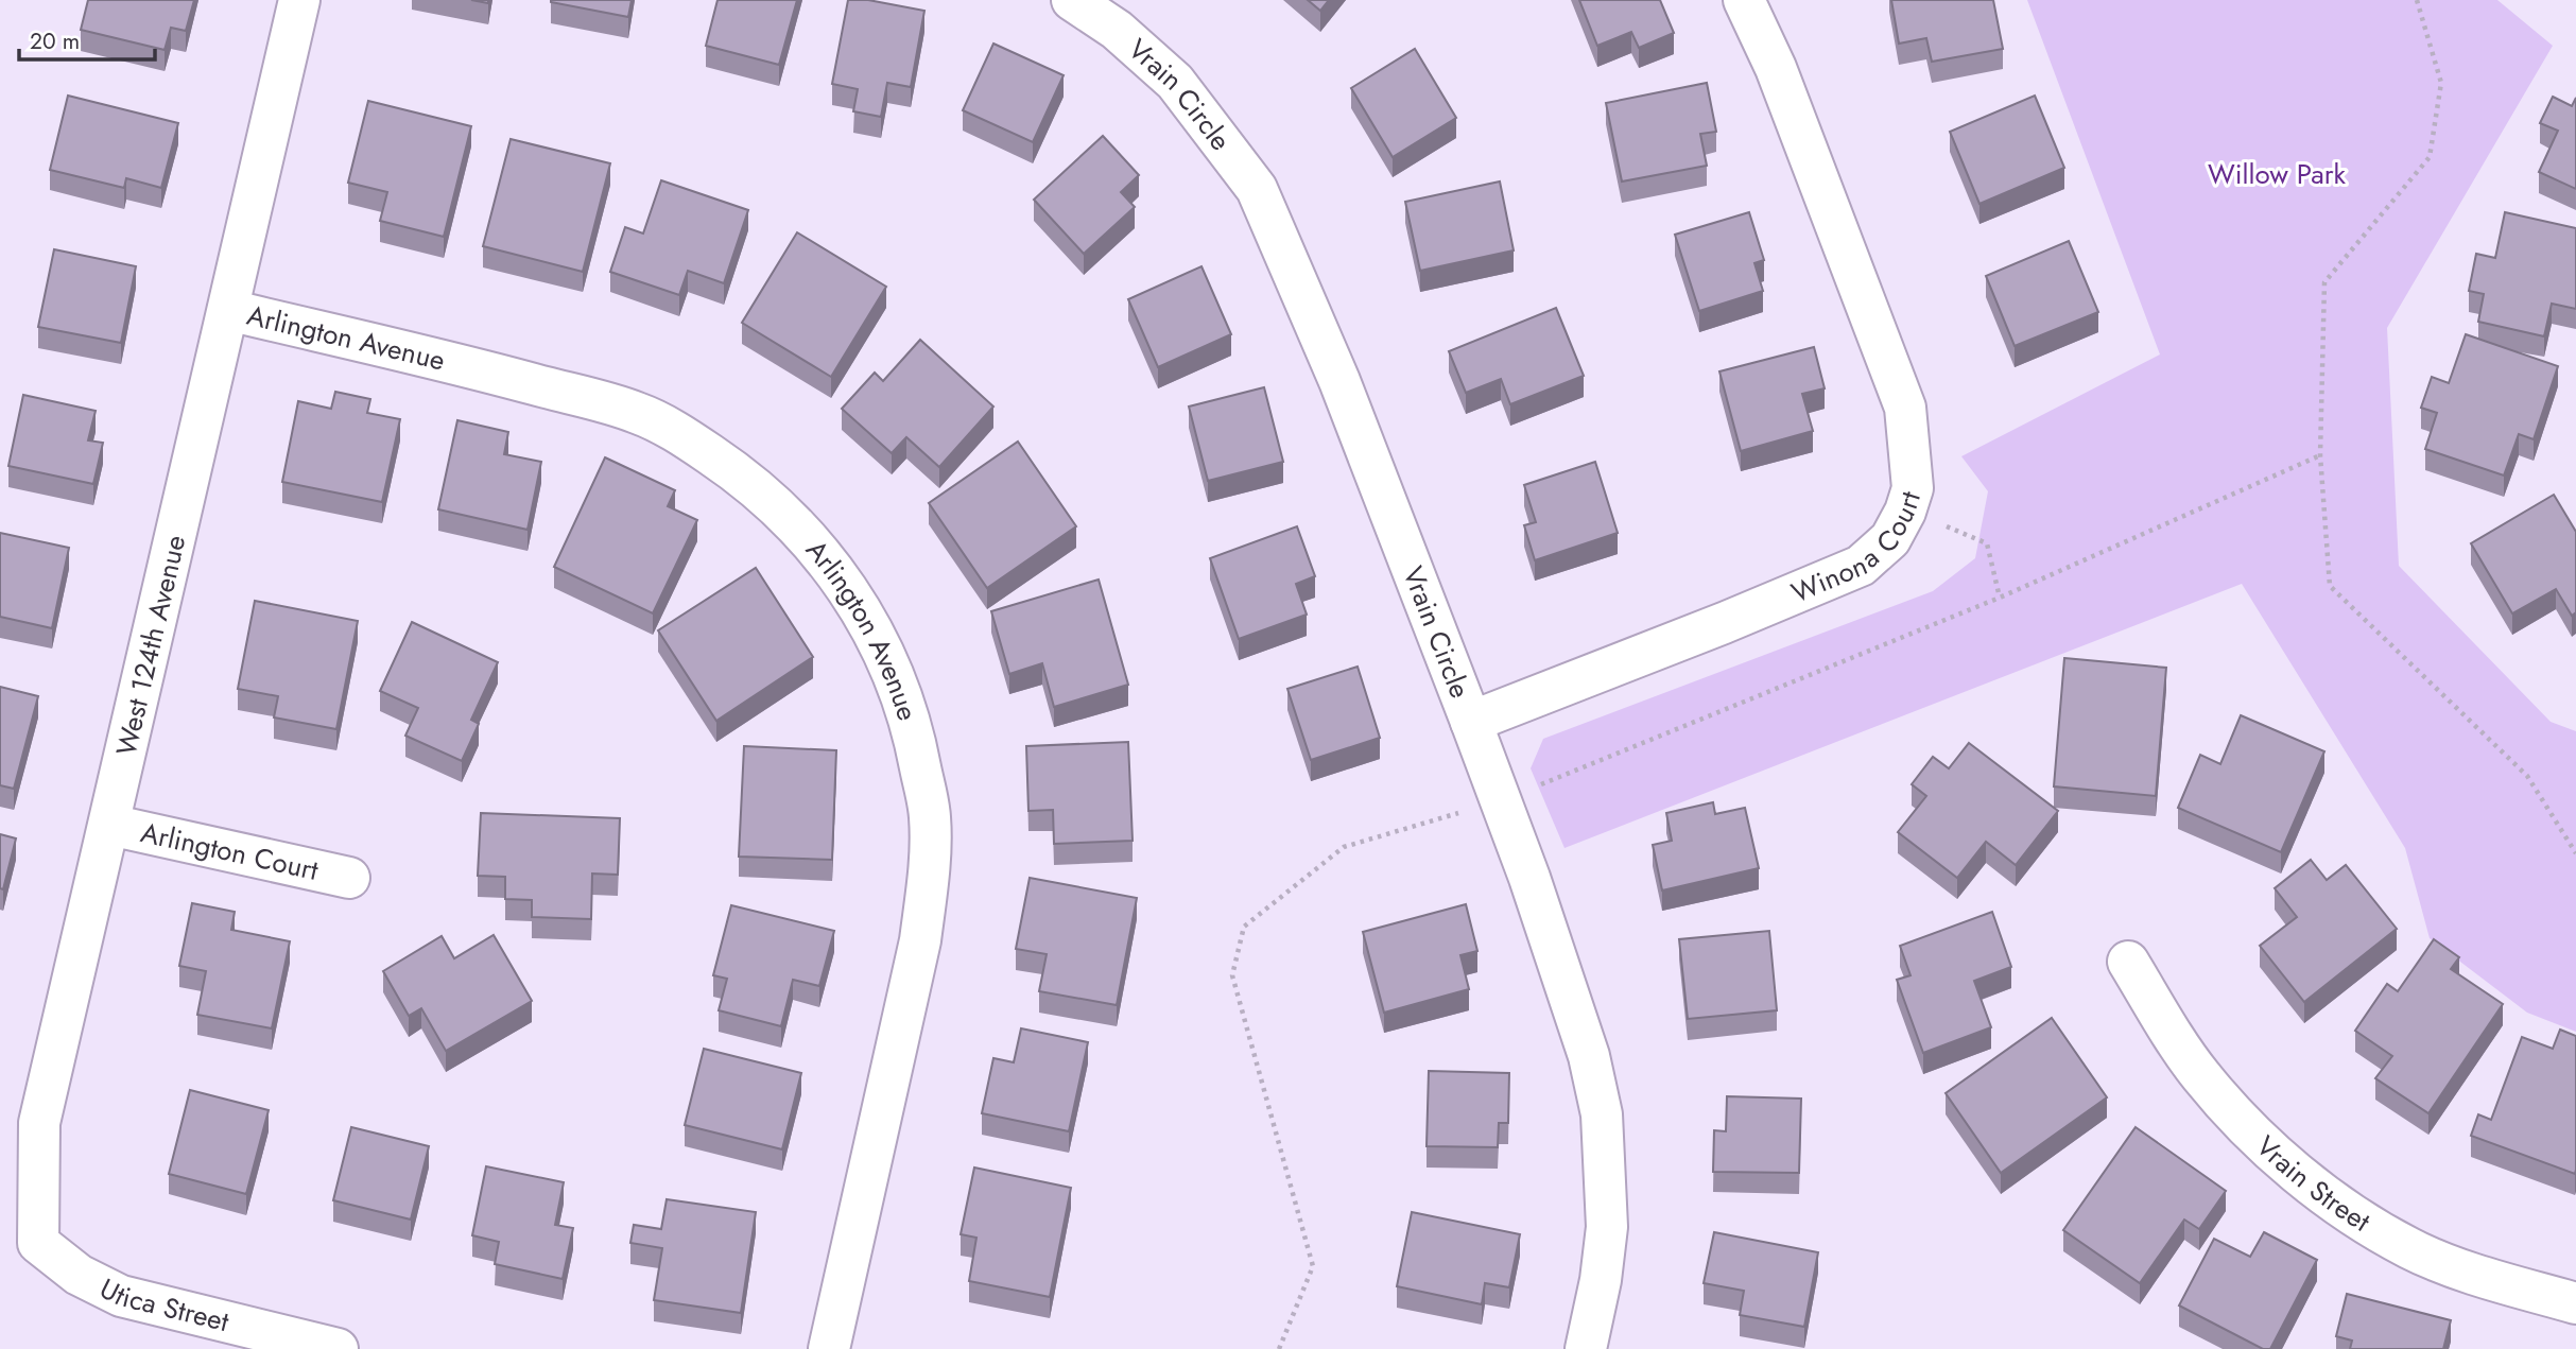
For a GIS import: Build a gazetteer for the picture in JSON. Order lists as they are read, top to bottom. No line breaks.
{"streets":{"street":["Vrain Circle","Arlington Avenue","Winona Court","West 124th Avenue","Arlington Court","Vrain Street","Utica Street"]},"crossings":[["Vrain Circle","Winona Court"],["Arlington Avenue","West 124th Avenue"],["West 124th Avenue","Arlington Court"],["West 124th Avenue","Utica Street"]],"parks":["Willow Park"],"scale_bar":"20 m"}
